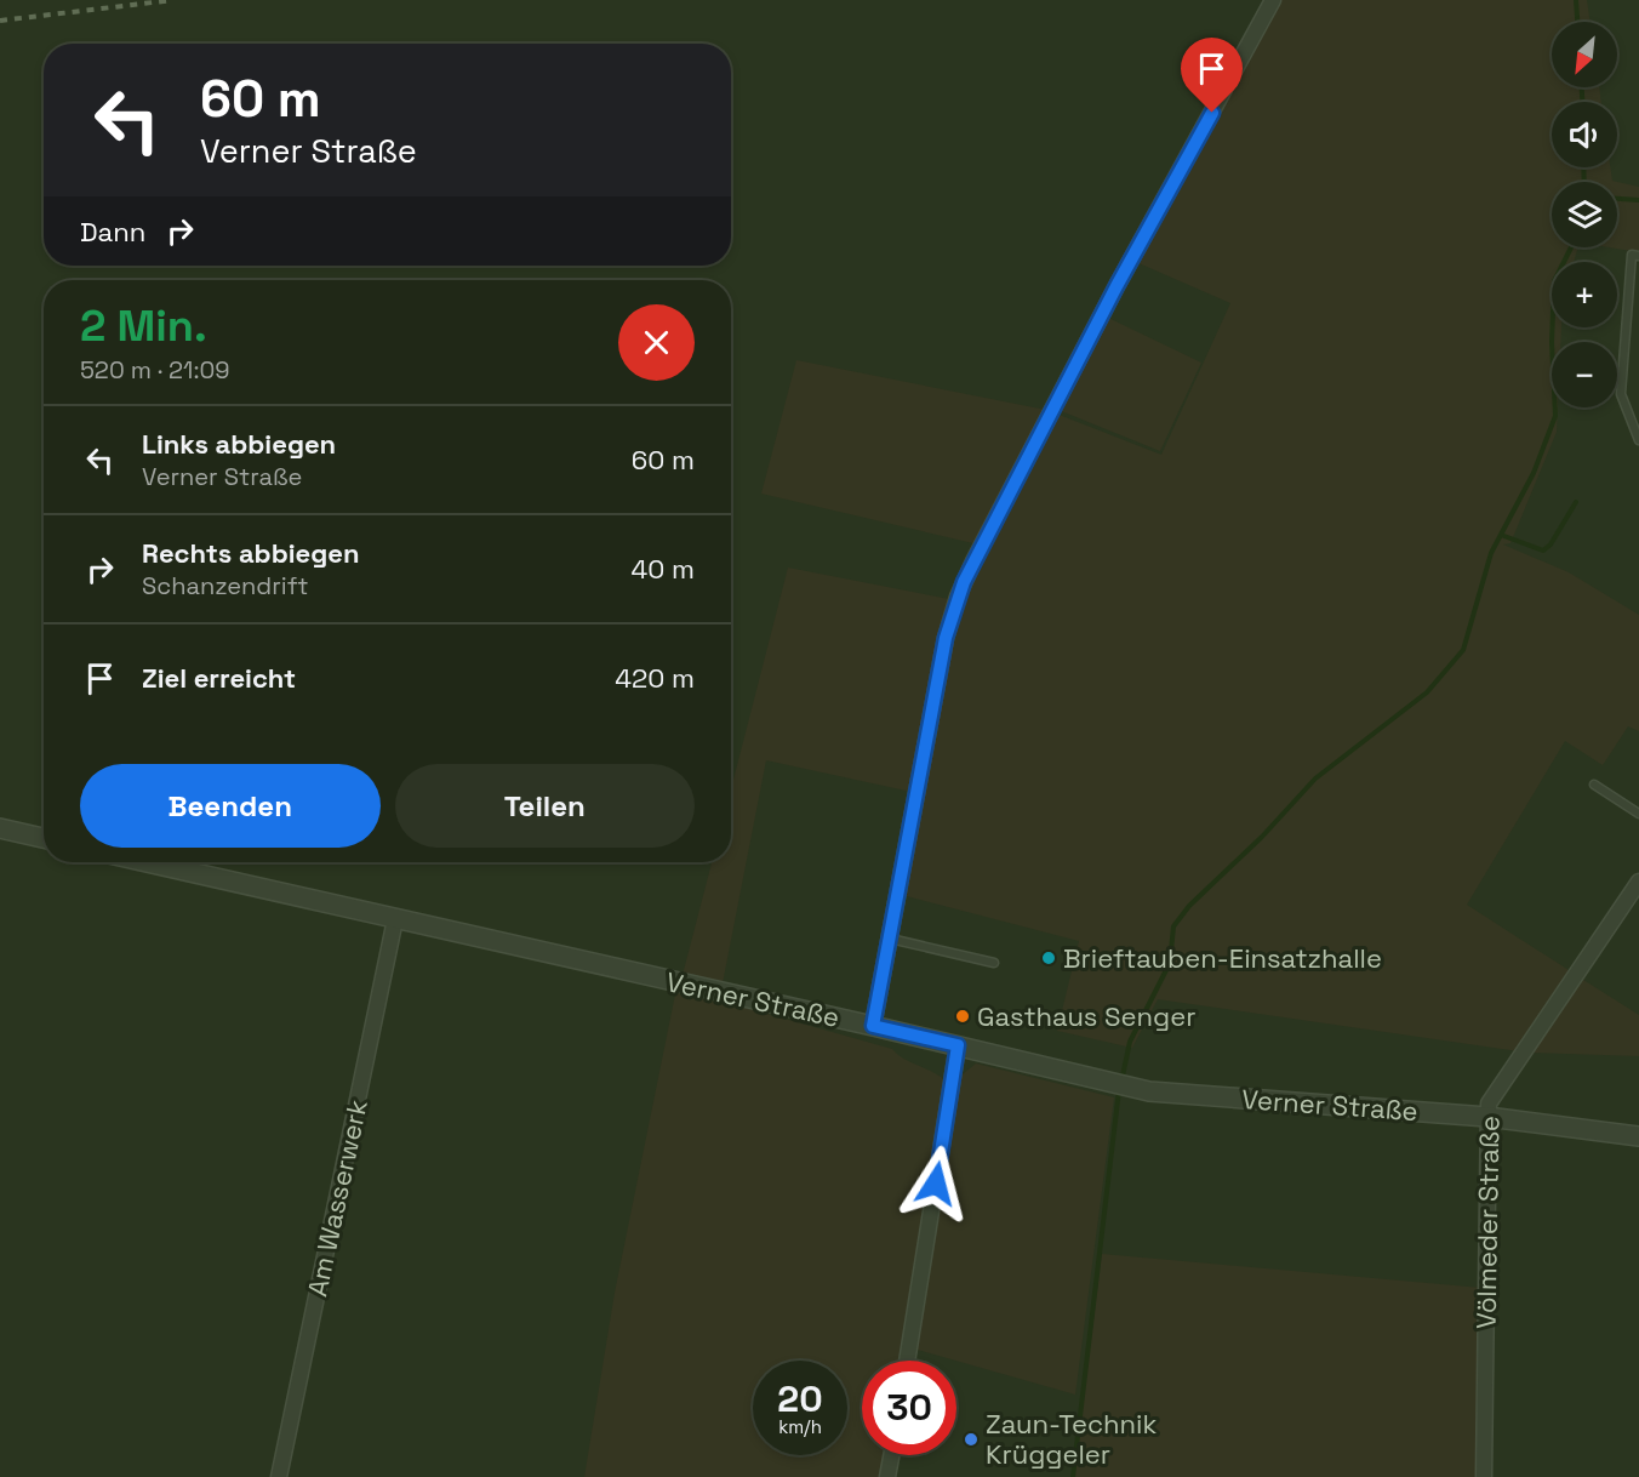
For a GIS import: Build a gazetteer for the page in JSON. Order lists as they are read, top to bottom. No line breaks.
{"streets":{"street":["Verner Straße","Am Wasserwerk","Völmeder Straße"]},"crossings":[["Verner Straße","Am Wasserwerk"],["Verner Straße","Völmeder Straße"]],"places":["Brieftauben-Einsatzhalle","Gasthaus Senger","Zaun-Technik Krüggeler"],"north":"bottom left","page":{"map_buttons":["+","−"],"turn":["60 m","Verner Straße"],"then":"Dann","heading":["2 Min.","520 m · 21:09"],"list":[{"name":"Links abbiegen","note":"Verner Straße","value":"60 m"},{"name":"Rechts abbiegen","note":"Schanzendrift","value":"40 m"},{"name":"Ziel erreicht","value":"420 m"}],"buttons":["Beenden","Teilen"],"speed":"20 km/h","limit":"30"}}
